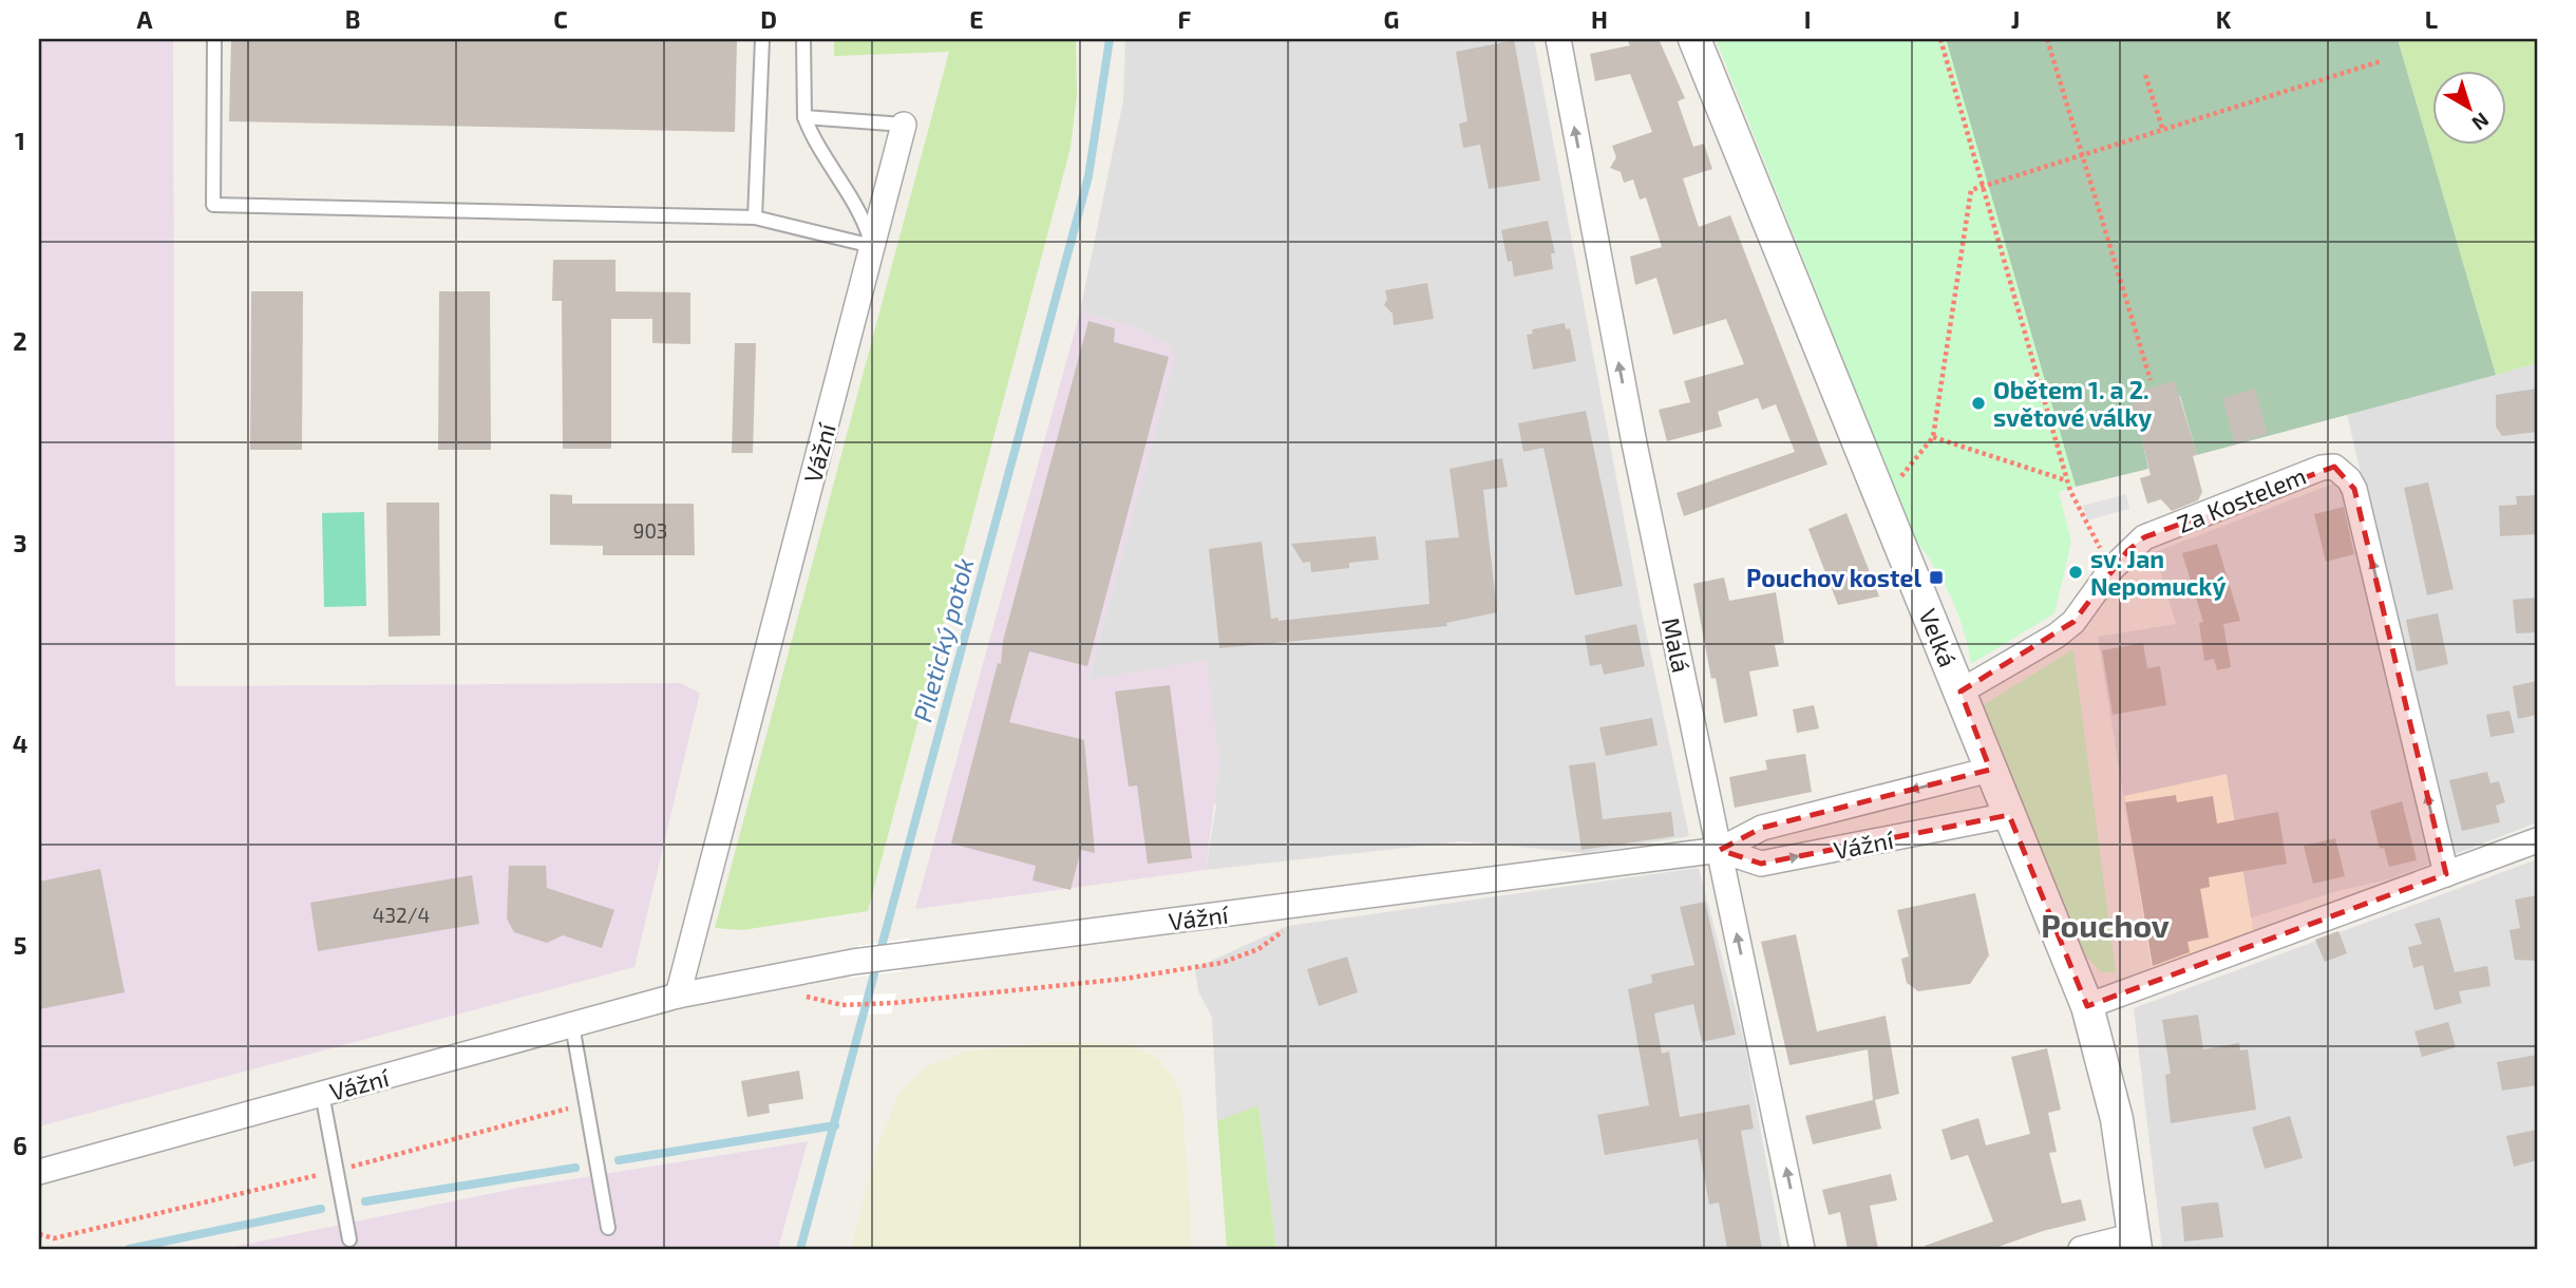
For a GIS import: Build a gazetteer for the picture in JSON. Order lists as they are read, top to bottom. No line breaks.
{"streets":{"street":["Vážní","Za Kostelem","Velká","Malá"]},"crossings":[["Vážní","Velká"],["Vážní","Malá"],["Za Kostelem","Velká"]],"one_way":["Malá"],"districts":["Pouchov"],"water":["Piletický potok"],"places":{"other":["Obětem 1. a 2. světové války","sv. Jan Nepomucký"],"transit":["Pouchov kostel"]},"house_numbers":["903","432/4"],"north":"bottom right","grid":{"columns":["A","B","C","D","E","F","G","H","I","J","K","L"],"rows":["1","2","3","4","5","6"]}}
